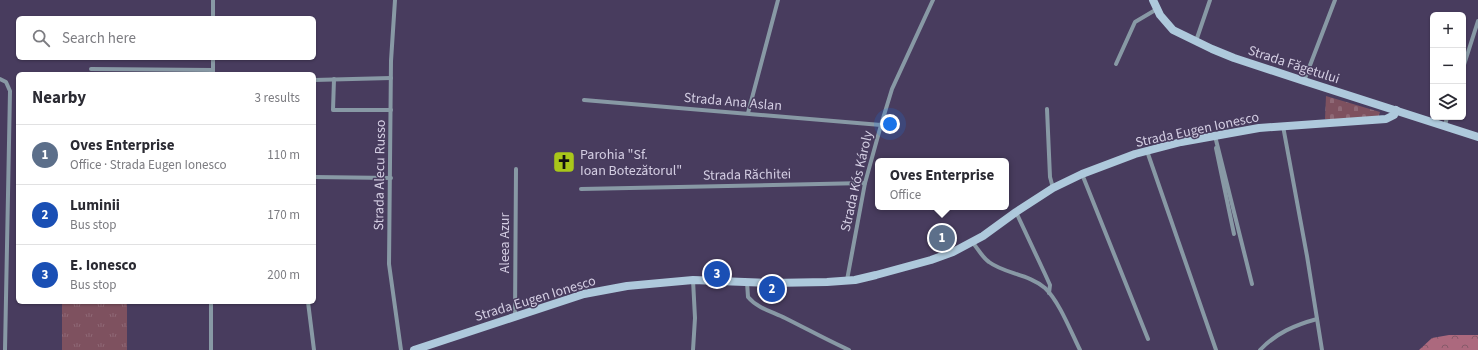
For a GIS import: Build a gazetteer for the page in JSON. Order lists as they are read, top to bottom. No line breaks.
{"streets":{"street":["Strada Făgetului","Strada Ana Aslan","Strada Eugen Ionesco","Strada Răchitei","Strada Alecu Russo","Strada Kós Károly","Aleea Azur"]},"crossings":[["Strada Făgetului","Strada Eugen Ionesco"],["Strada Ana Aslan","Strada Kós Károly"],["Strada Eugen Ionesco","Strada Kós Károly"],["Strada Eugen Ionesco","Aleea Azur"],["Strada Răchitei","Strada Kós Károly"]],"places":{"church":["Parohia \"Sf. Ioan Botezătorul\""]},"page":{"map_buttons":["+","−"],"search":"Search here","heading":["Nearby","3 results"],"list":[{"mark":"1","name":"Oves Enterprise","note":"Office · Strada Eugen Ionesco","value":"110 m"},{"mark":"2","name":"Luminii","note":"Bus stop","value":"170 m"},{"mark":"3","name":"E. Ionesco","note":"Bus stop","value":"200 m"}],"popup":["Oves Enterprise","Office"],"pins":["1","3","2"]}}
